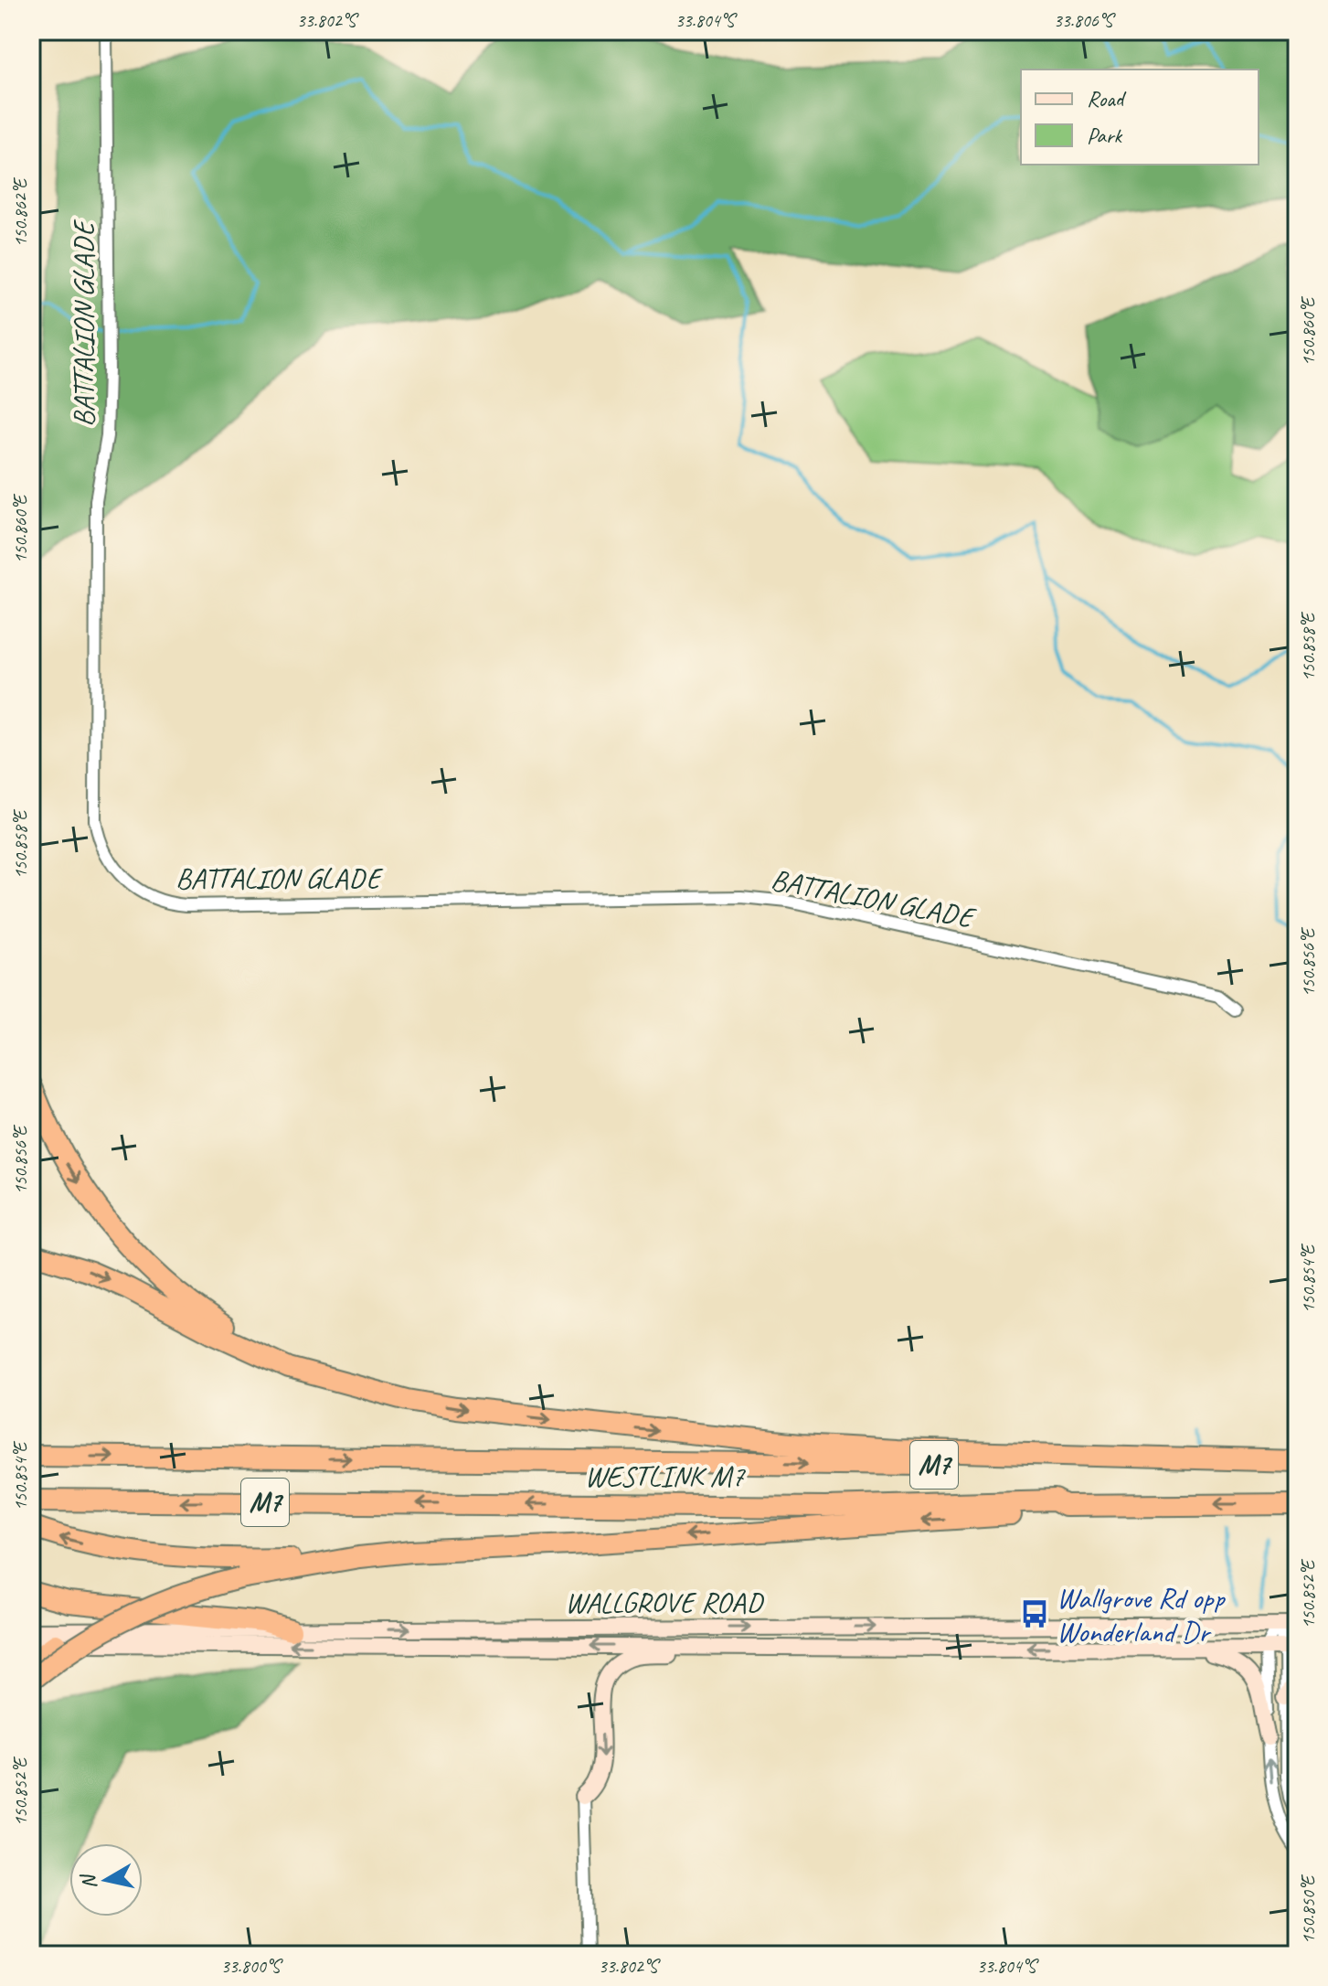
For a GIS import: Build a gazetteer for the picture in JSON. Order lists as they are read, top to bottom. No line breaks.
{"streets":{"highway":["M7","WESTLINK M7"],"main road":["WALLGROVE ROAD"],"street":["BATTALION GLADE"]},"places":{"bus stop":["Wallgrove Rd opp Wonderland Dr"]},"legend":["Road","Park"],"north":"left","coordinates":["33.802°S","33.804°S","33.806°S","150.862°E","150.860°E","150.858°E","150.856°E","150.854°E","150.852°E","150.850°E","33.800°S"]}
